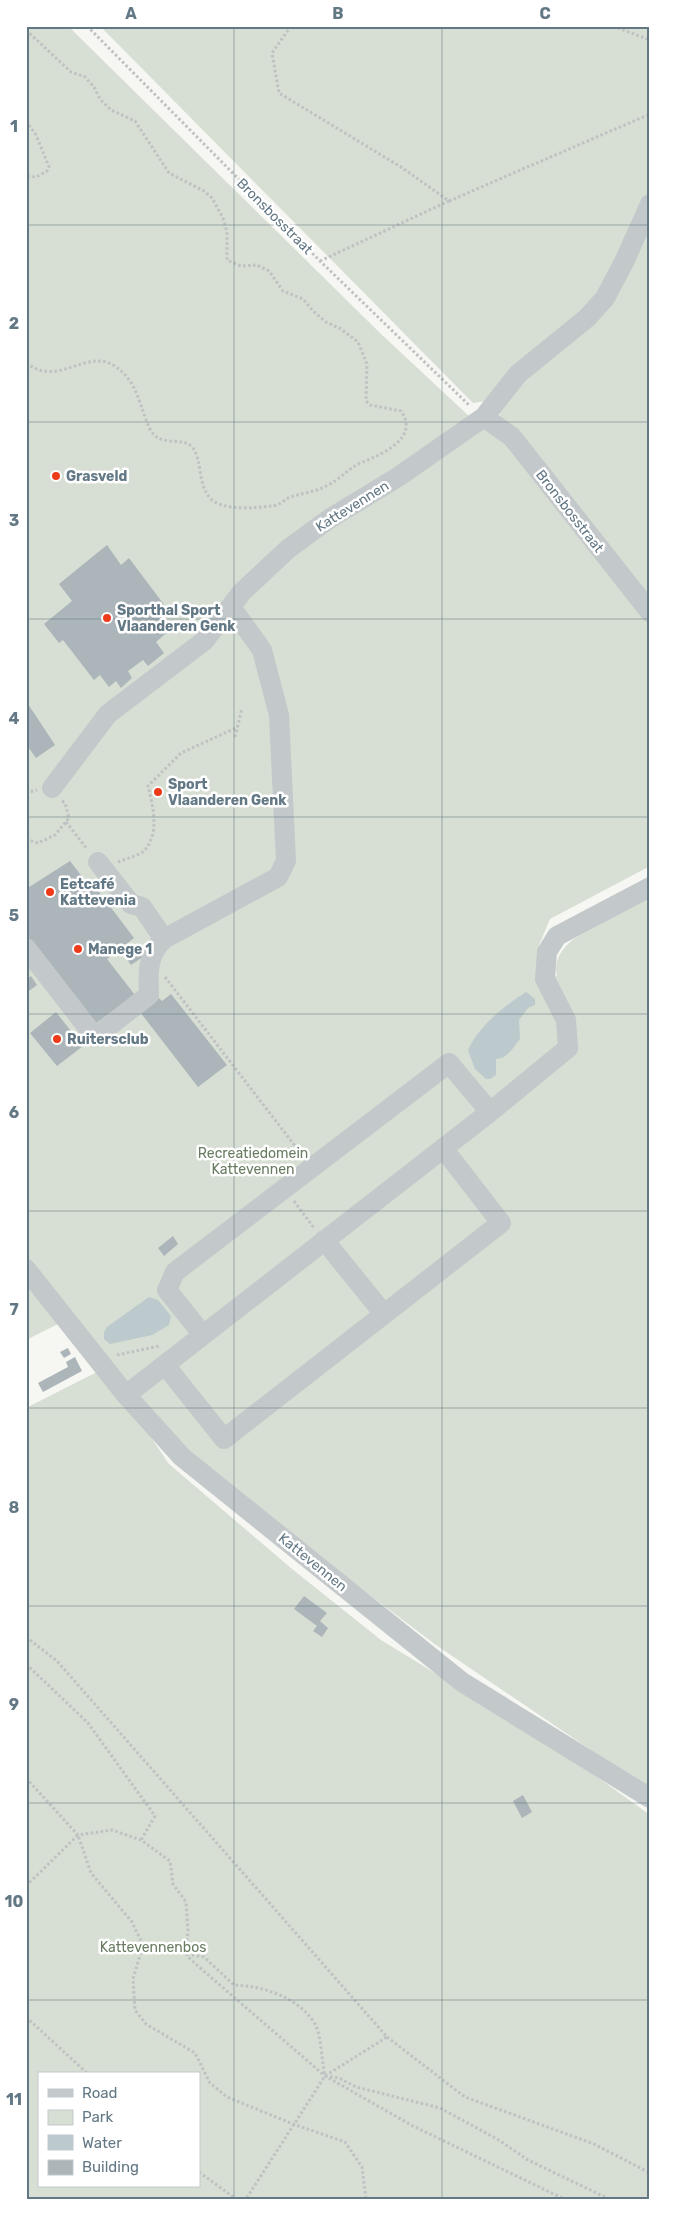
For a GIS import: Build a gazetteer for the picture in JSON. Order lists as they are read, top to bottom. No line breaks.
{"streets":{"street":["Bronsbosstraat","Kattevennen"]},"crossings":[["Bronsbosstraat","Kattevennen"]],"parks":["Recreatiedomein Kattevennen","Kattevennenbos"],"places":["Grasveld","Sporthal Sport Vlaanderen Genk","Sport Vlaanderen Genk","Eetcafé Kattevenia","Manege 1","Ruitersclub"],"legend":["Road","Park","Water","Building"],"grid":{"columns":["A","B","C"],"rows":["1","2","3","4","5","6","7","8","9","10","11"]}}
